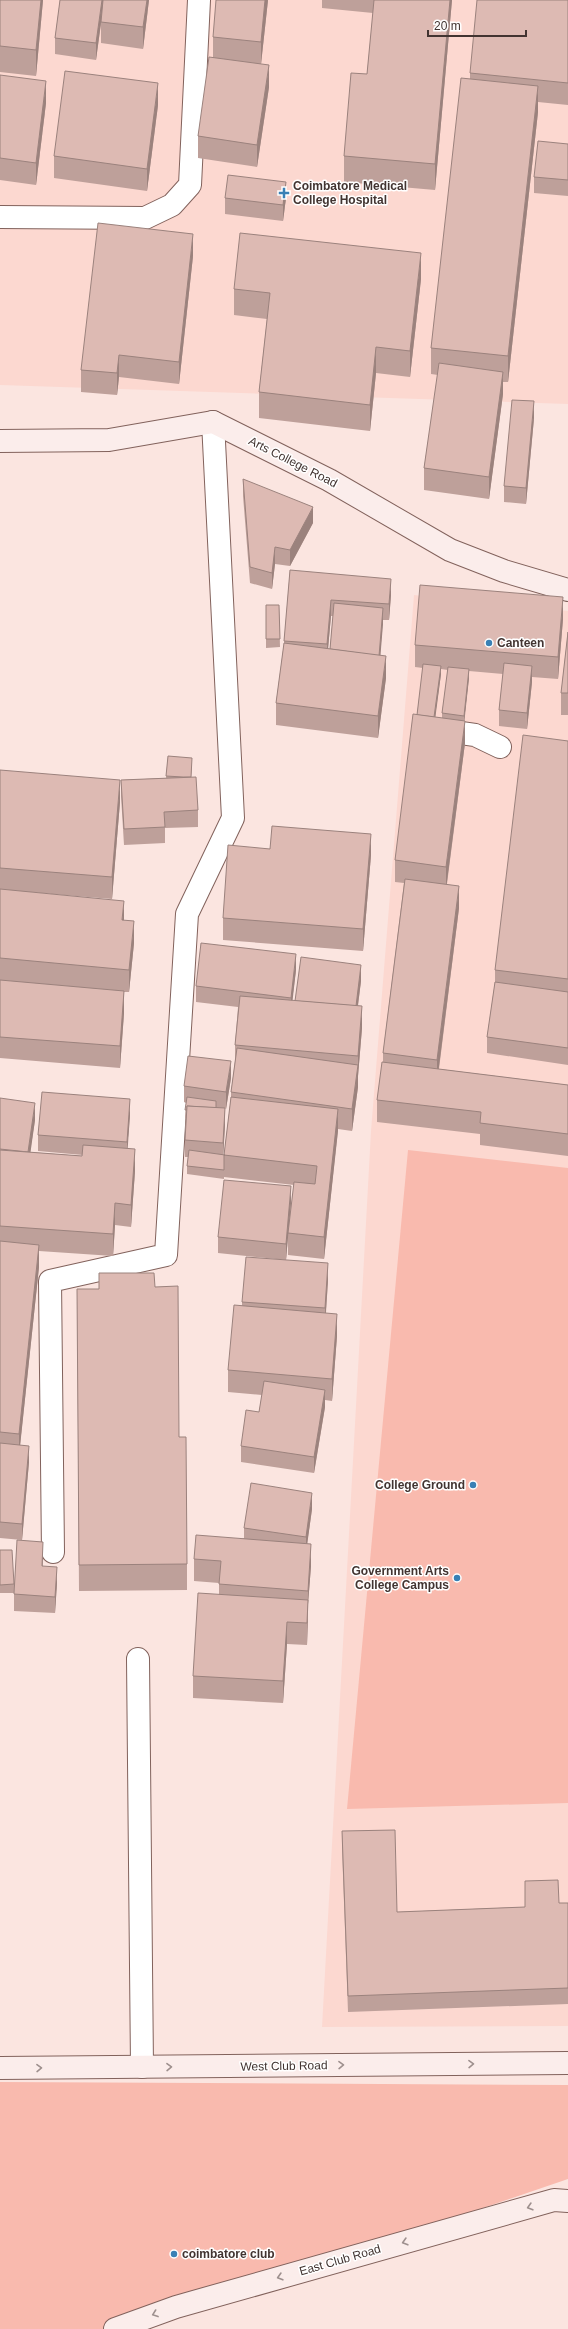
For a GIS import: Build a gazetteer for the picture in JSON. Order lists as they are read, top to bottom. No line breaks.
{"streets":{"street":["Arts College Road","West Club Road","East Club Road"]},"one_way":["West Club Road","East Club Road"],"places":{"health":["Coimbatore Medical College Hospital"],"other":["Canteen","College Ground","Government Arts College Campus","coimbatore club"]},"scale_bar":"20 m"}
